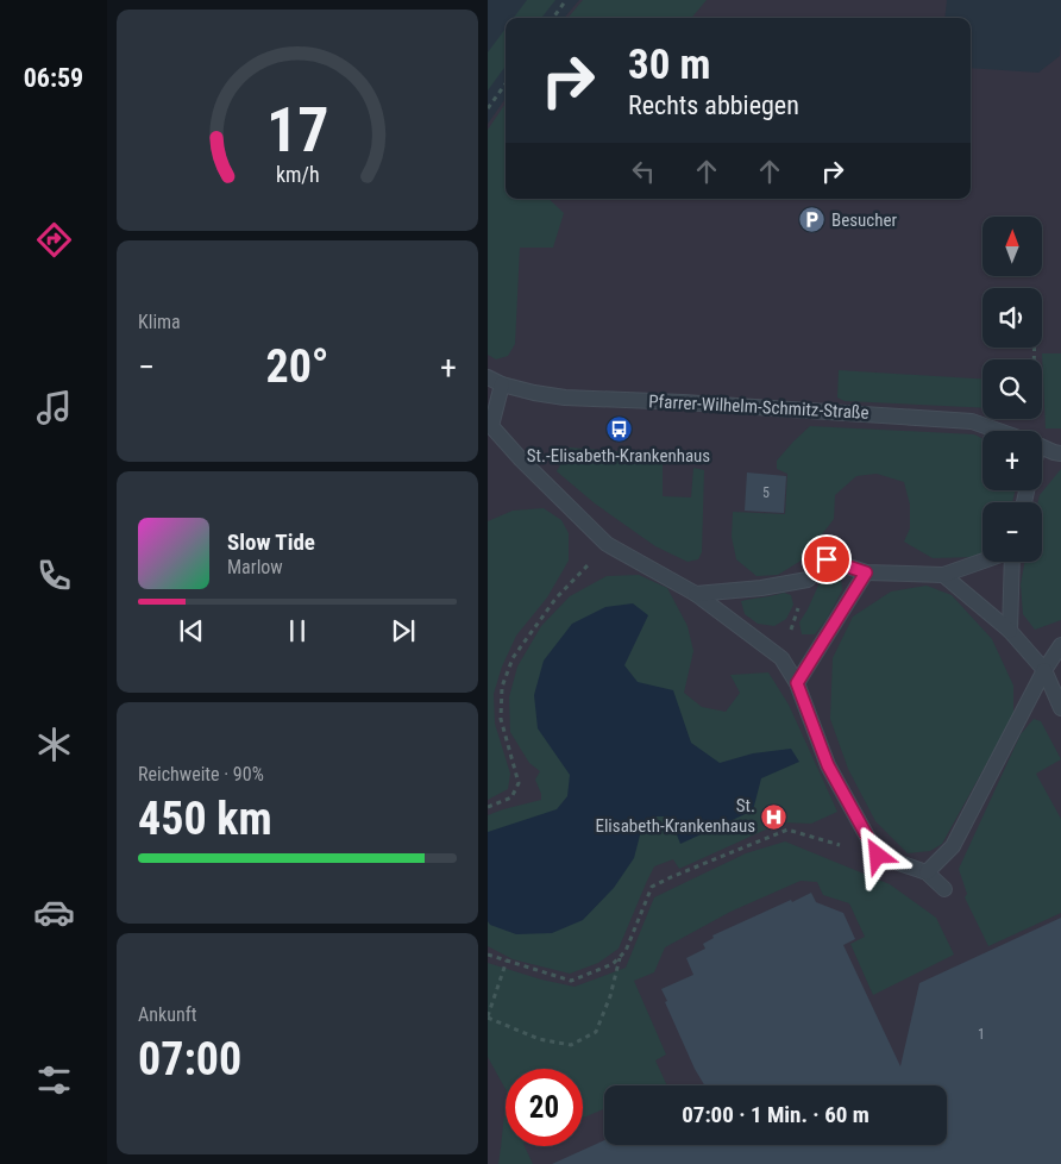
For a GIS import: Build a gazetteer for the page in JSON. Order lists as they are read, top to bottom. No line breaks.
{"streets":{"lane":["Pfarrer-Wilhelm-Schmitz-Straße"]},"places":{"parking":["Besucher"],"bus stop":["St.-Elisabeth-Krankenhaus"],"hospital":["St. Elisabeth-Krankenhaus"]},"house_numbers":["5","1"],"north":"top","page":{"tabs":"06:59","turn":["30 m","Rechts abbiegen"],"map_buttons":["+","−"],"tile":["Klima",["Reichweite · 90%","450 km"],["Ankunft","07:00"]],"heat":["−","20°","+"],"song":["Slow Tide","Marlow"],"limit":"20","trip":"07:00 · 1 Min. · 60 m","gauge":["17","km/h"]}}
